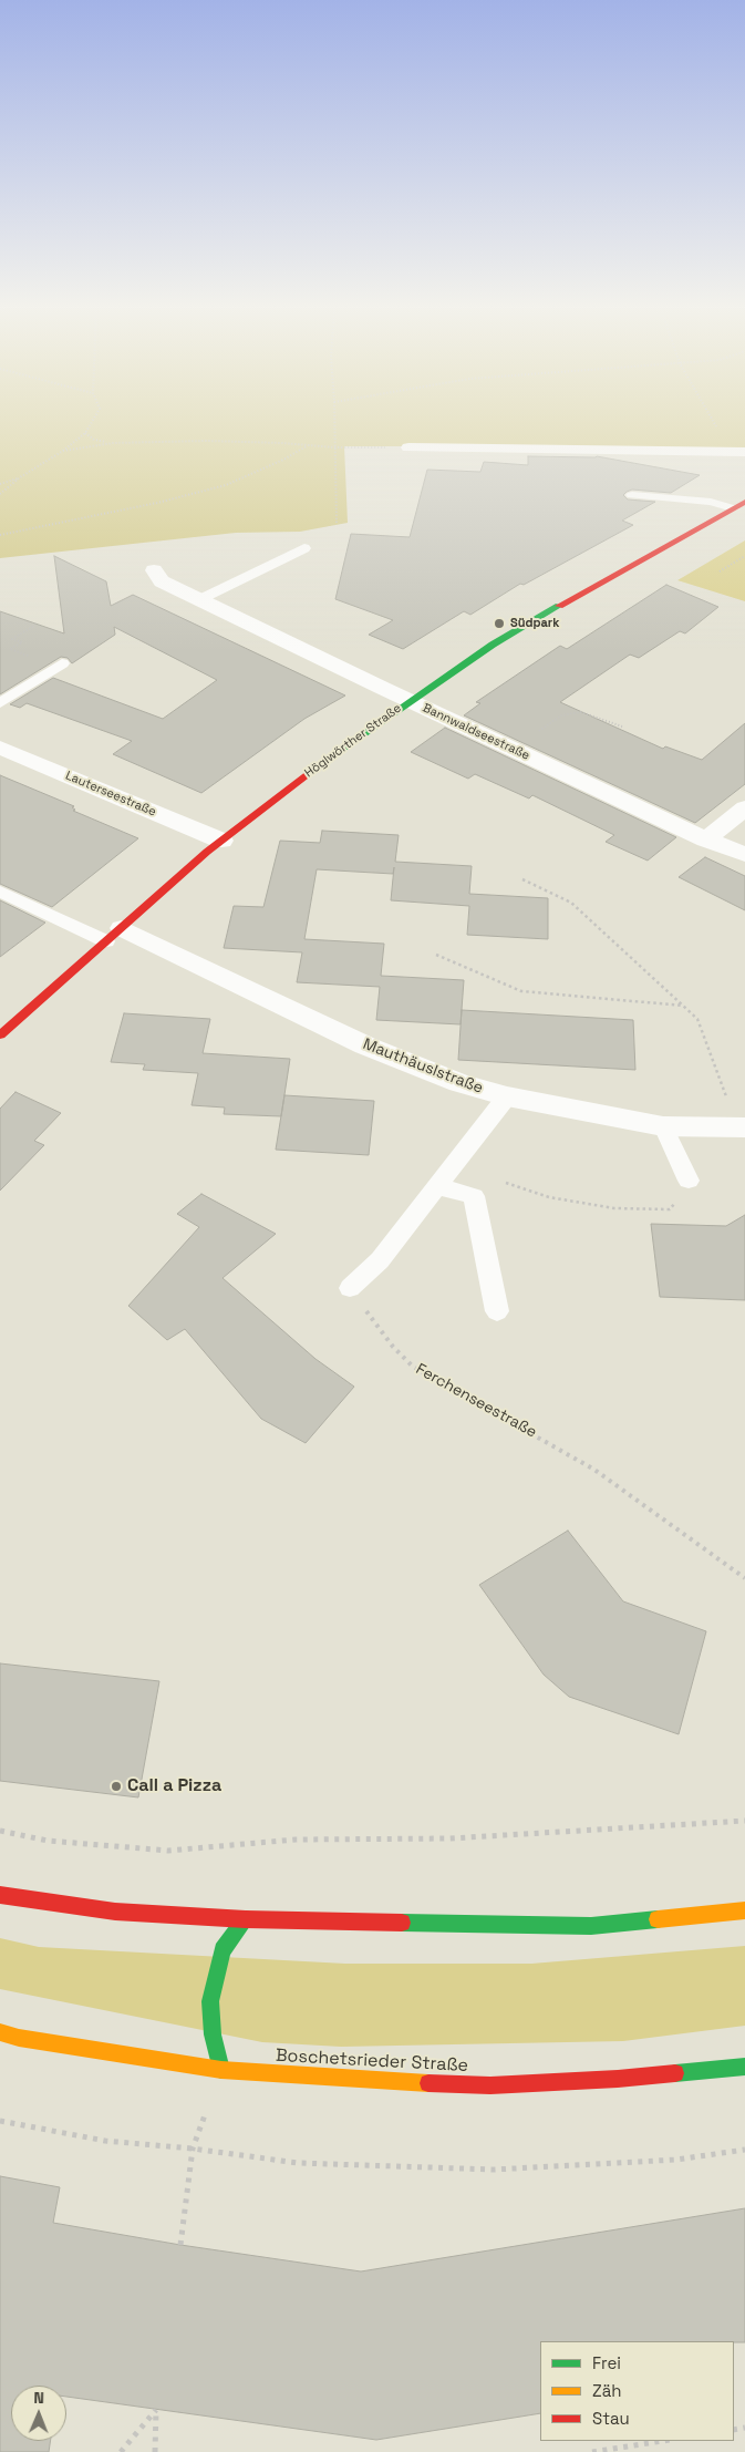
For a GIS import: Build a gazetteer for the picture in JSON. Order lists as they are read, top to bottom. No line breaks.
{"streets":{"street":["Bannwaldseestraße","Höglwörther Straße","Lauterseestraße","Mauthäuslstraße","Boschetsrieder Straße"],"path":["Ferchenseestraße"]},"crossings":[["Bannwaldseestraße","Höglwörther Straße"],["Höglwörther Straße","Lauterseestraße"],["Höglwörther Straße","Mauthäuslstraße"]],"places":["Südpark","Call a Pizza"],"legend":["Frei","Zäh","Stau"],"north":"top"}
